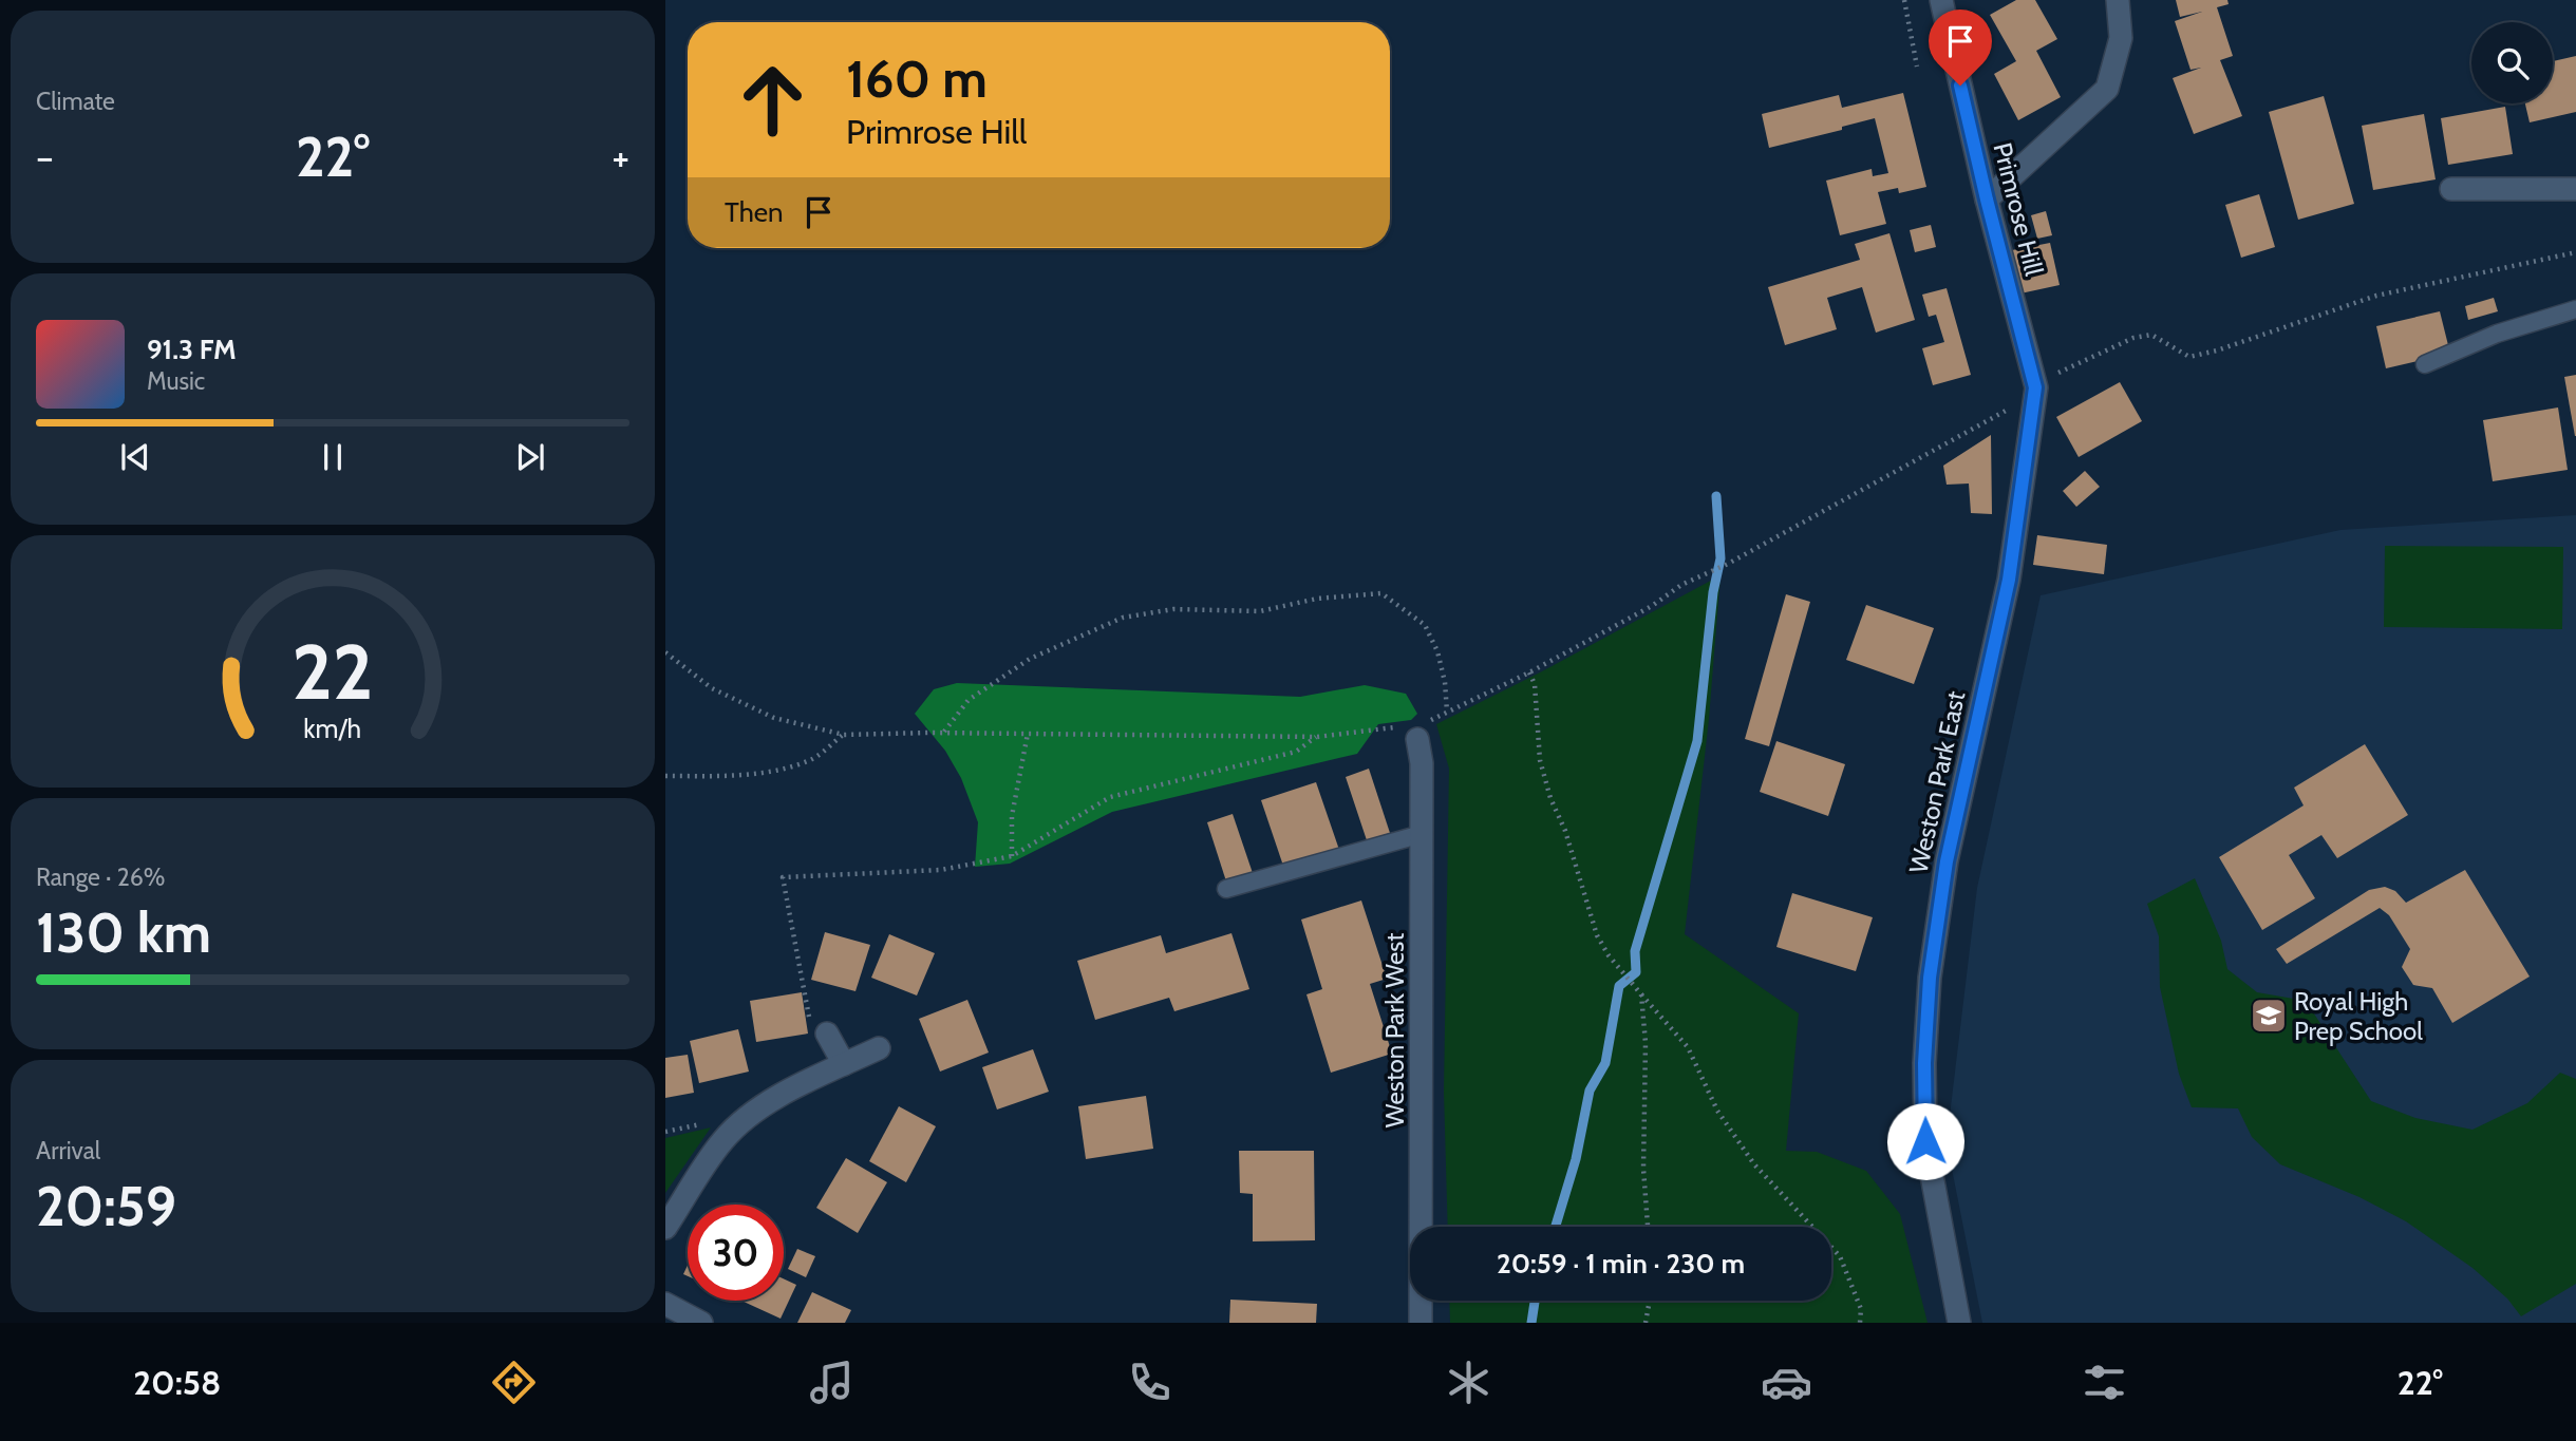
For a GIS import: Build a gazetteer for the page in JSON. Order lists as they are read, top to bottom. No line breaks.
{"streets":{"street":["Primrose Hill","Weston Park East","Weston Park West"]},"crossings":[["Primrose Hill","Weston Park East"]],"places":{"school or university":["Royal High Prep School"]},"page":{"tile":["Climate",["Range · 26%","130 km"],["Arrival","20:59"]],"turn":["160 m","Primrose Hill"],"heat":["−","22°","+"],"then":"Then","song":["91.3 FM","Music"],"limit":"30","trip":"20:59 · 1 min · 230 m","tabs":["20:58","22°"],"gauge":["22","km/h"]}}
